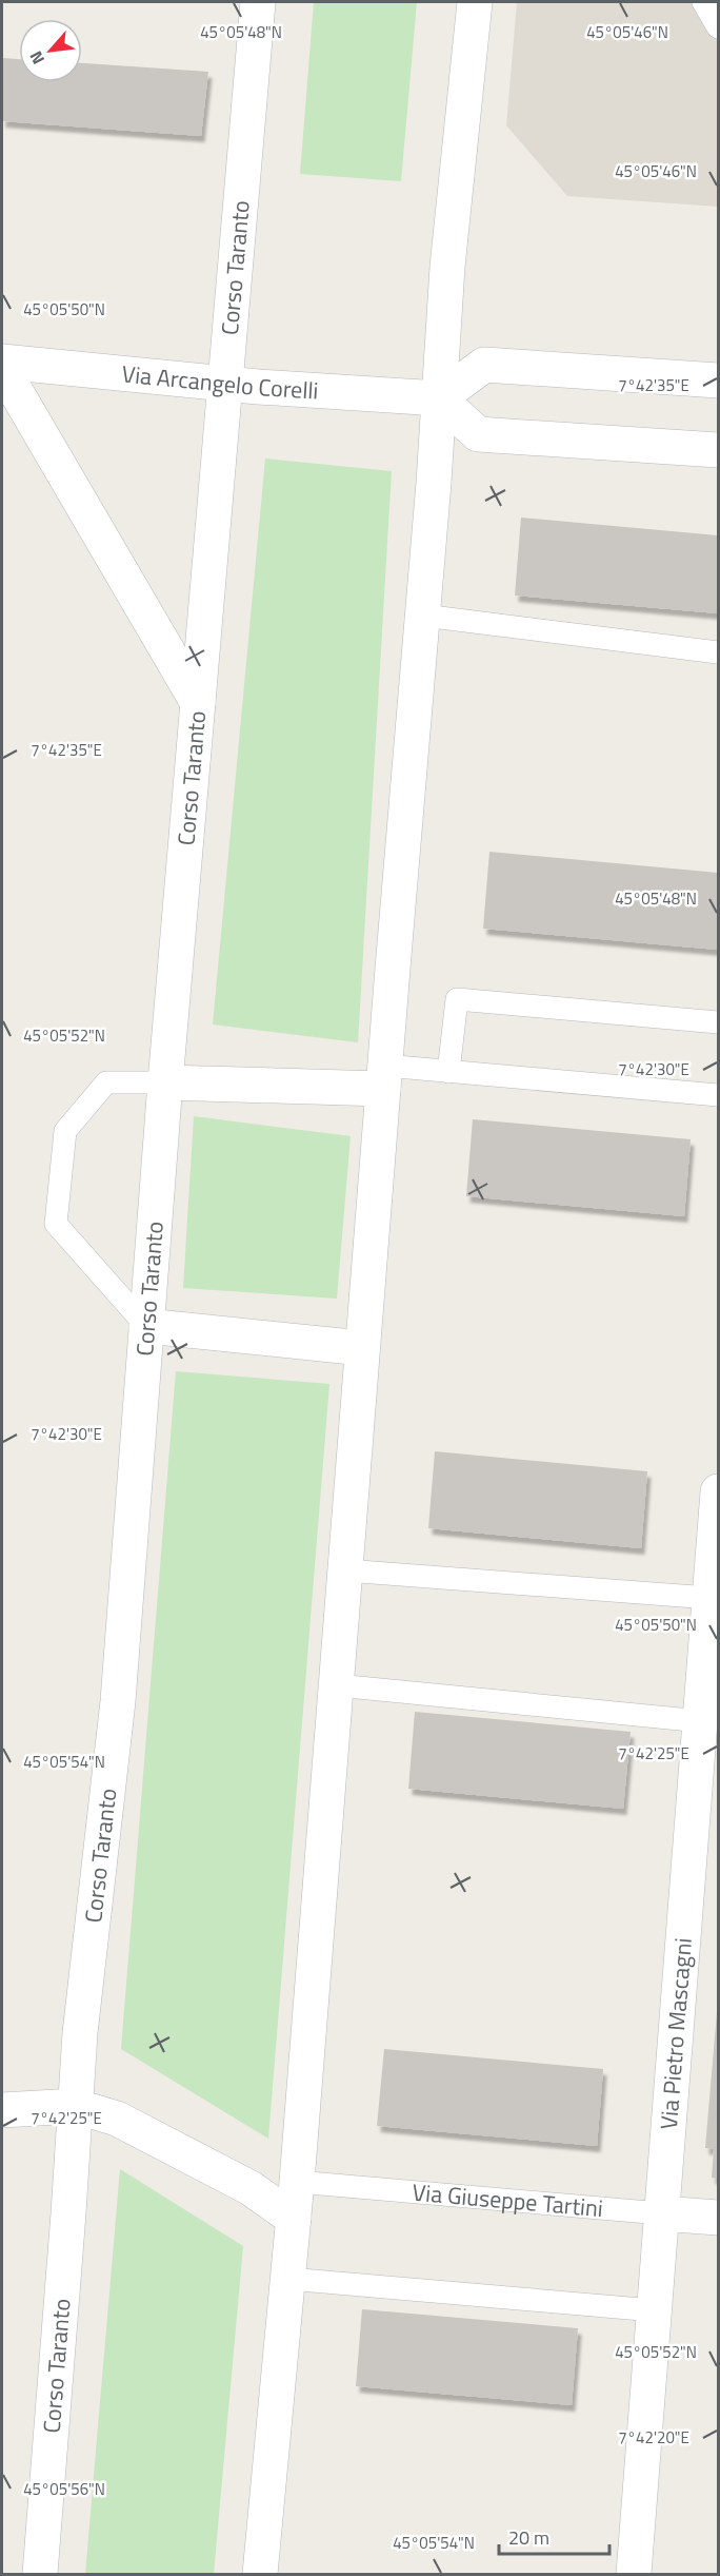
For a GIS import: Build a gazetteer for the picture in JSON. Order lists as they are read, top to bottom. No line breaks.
{"streets":{"street":["Corso Taranto","Via Arcangelo Corelli","Via Pietro Mascagni","Via Giuseppe Tartini"]},"crossings":[["Corso Taranto","Via Arcangelo Corelli"],["Via Pietro Mascagni","Via Giuseppe Tartini"]],"scale_bar":"20 m","north":"bottom left","coordinates":["45°05'48\"N","45°05'46\"N","45°05'50\"N","7°42'35\"E","45°05'52\"N","7°42'30\"E","7°42'25\"E","45°05'54\"N","7°42'20\"E","45°05'56\"N"]}
